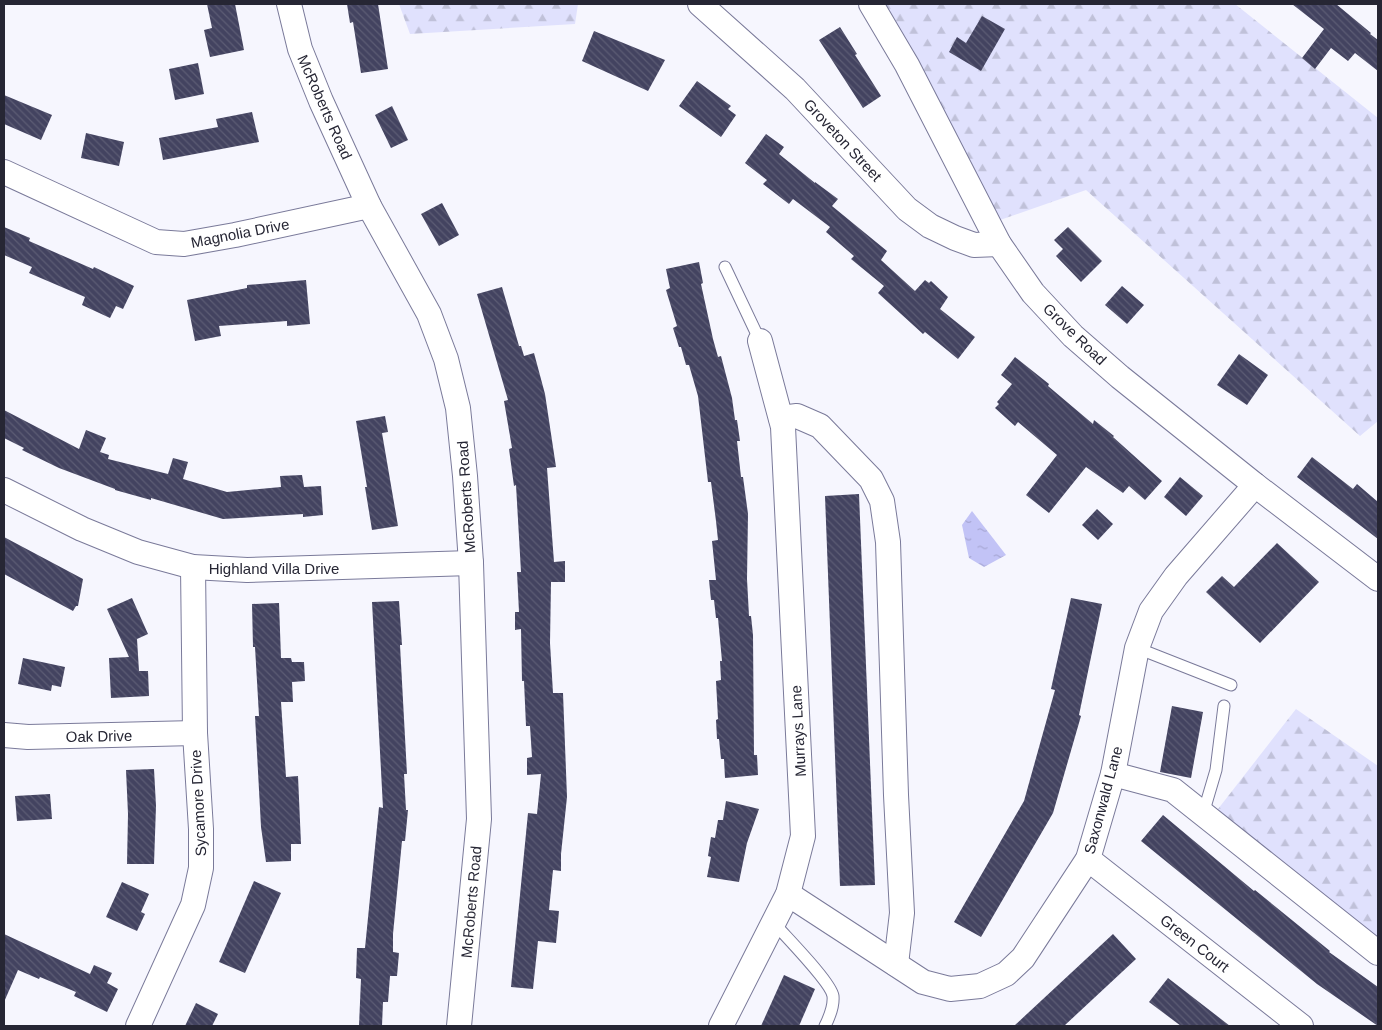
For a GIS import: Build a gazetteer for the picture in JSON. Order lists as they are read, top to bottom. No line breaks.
{"streets":{"street":["McRoberts Road","Groveton Street","Magnolia Drive","Grove Road","Highland Villa Drive","Murrays Lane","Oak Drive","Saxonwald Lane","Sycamore Drive","Green Court"]},"crossings":[["McRoberts Road","Magnolia Drive"],["McRoberts Road","Highland Villa Drive"],["Groveton Street","Grove Road"],["Grove Road","Saxonwald Lane"],["Highland Villa Drive","Sycamore Drive"],["Murrays Lane","Saxonwald Lane"],["Oak Drive","Sycamore Drive"],["Saxonwald Lane","Green Court"]]}
